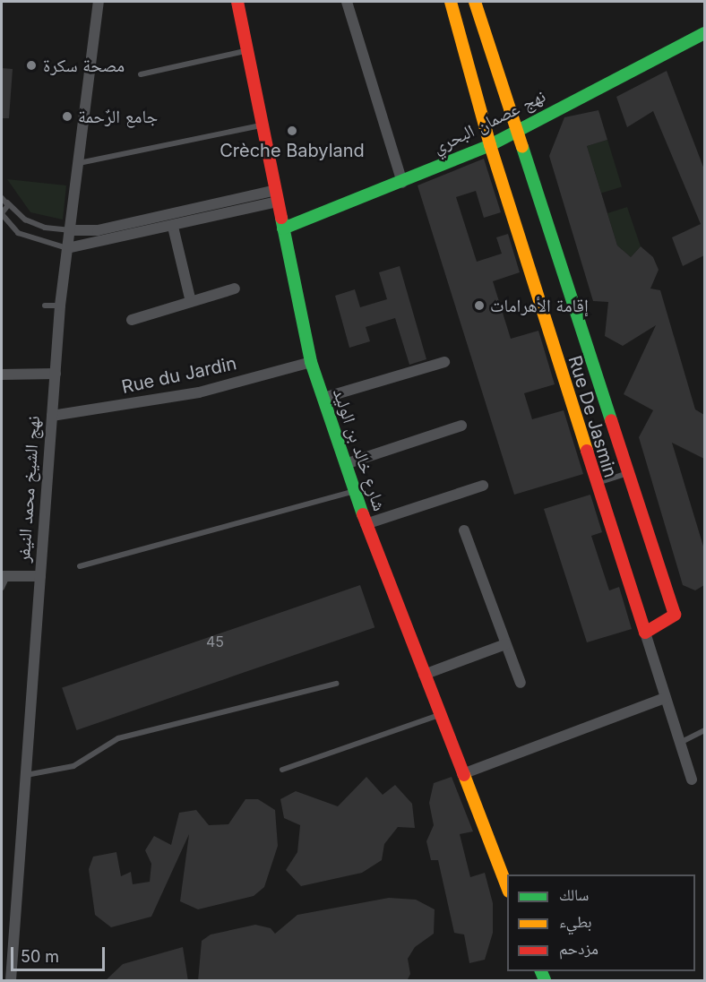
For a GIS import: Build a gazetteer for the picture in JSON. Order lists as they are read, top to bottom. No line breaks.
{"streets":{"street":["نهج عصمان البحري","Rue du Jardin","Rue De Jasmin","شارع خالد بن الوليد","نهج الشيخ محمد النيفر"]},"crossings":[["نهج عصمان البحري","Rue De Jasmin"],["نهج عصمان البحري","شارع خالد بن الوليد"],["Rue du Jardin","شارع خالد بن الوليد"],["Rue du Jardin","نهج الشيخ محمد النيفر"]],"places":["مصحة سكرة","جامع الرٌحمة","Crèche Babyland","إقامة الأهرامات"],"house_numbers":["45"],"legend":["سالك","بطيء","مزدحم"],"scale_bar":"50 m"}
